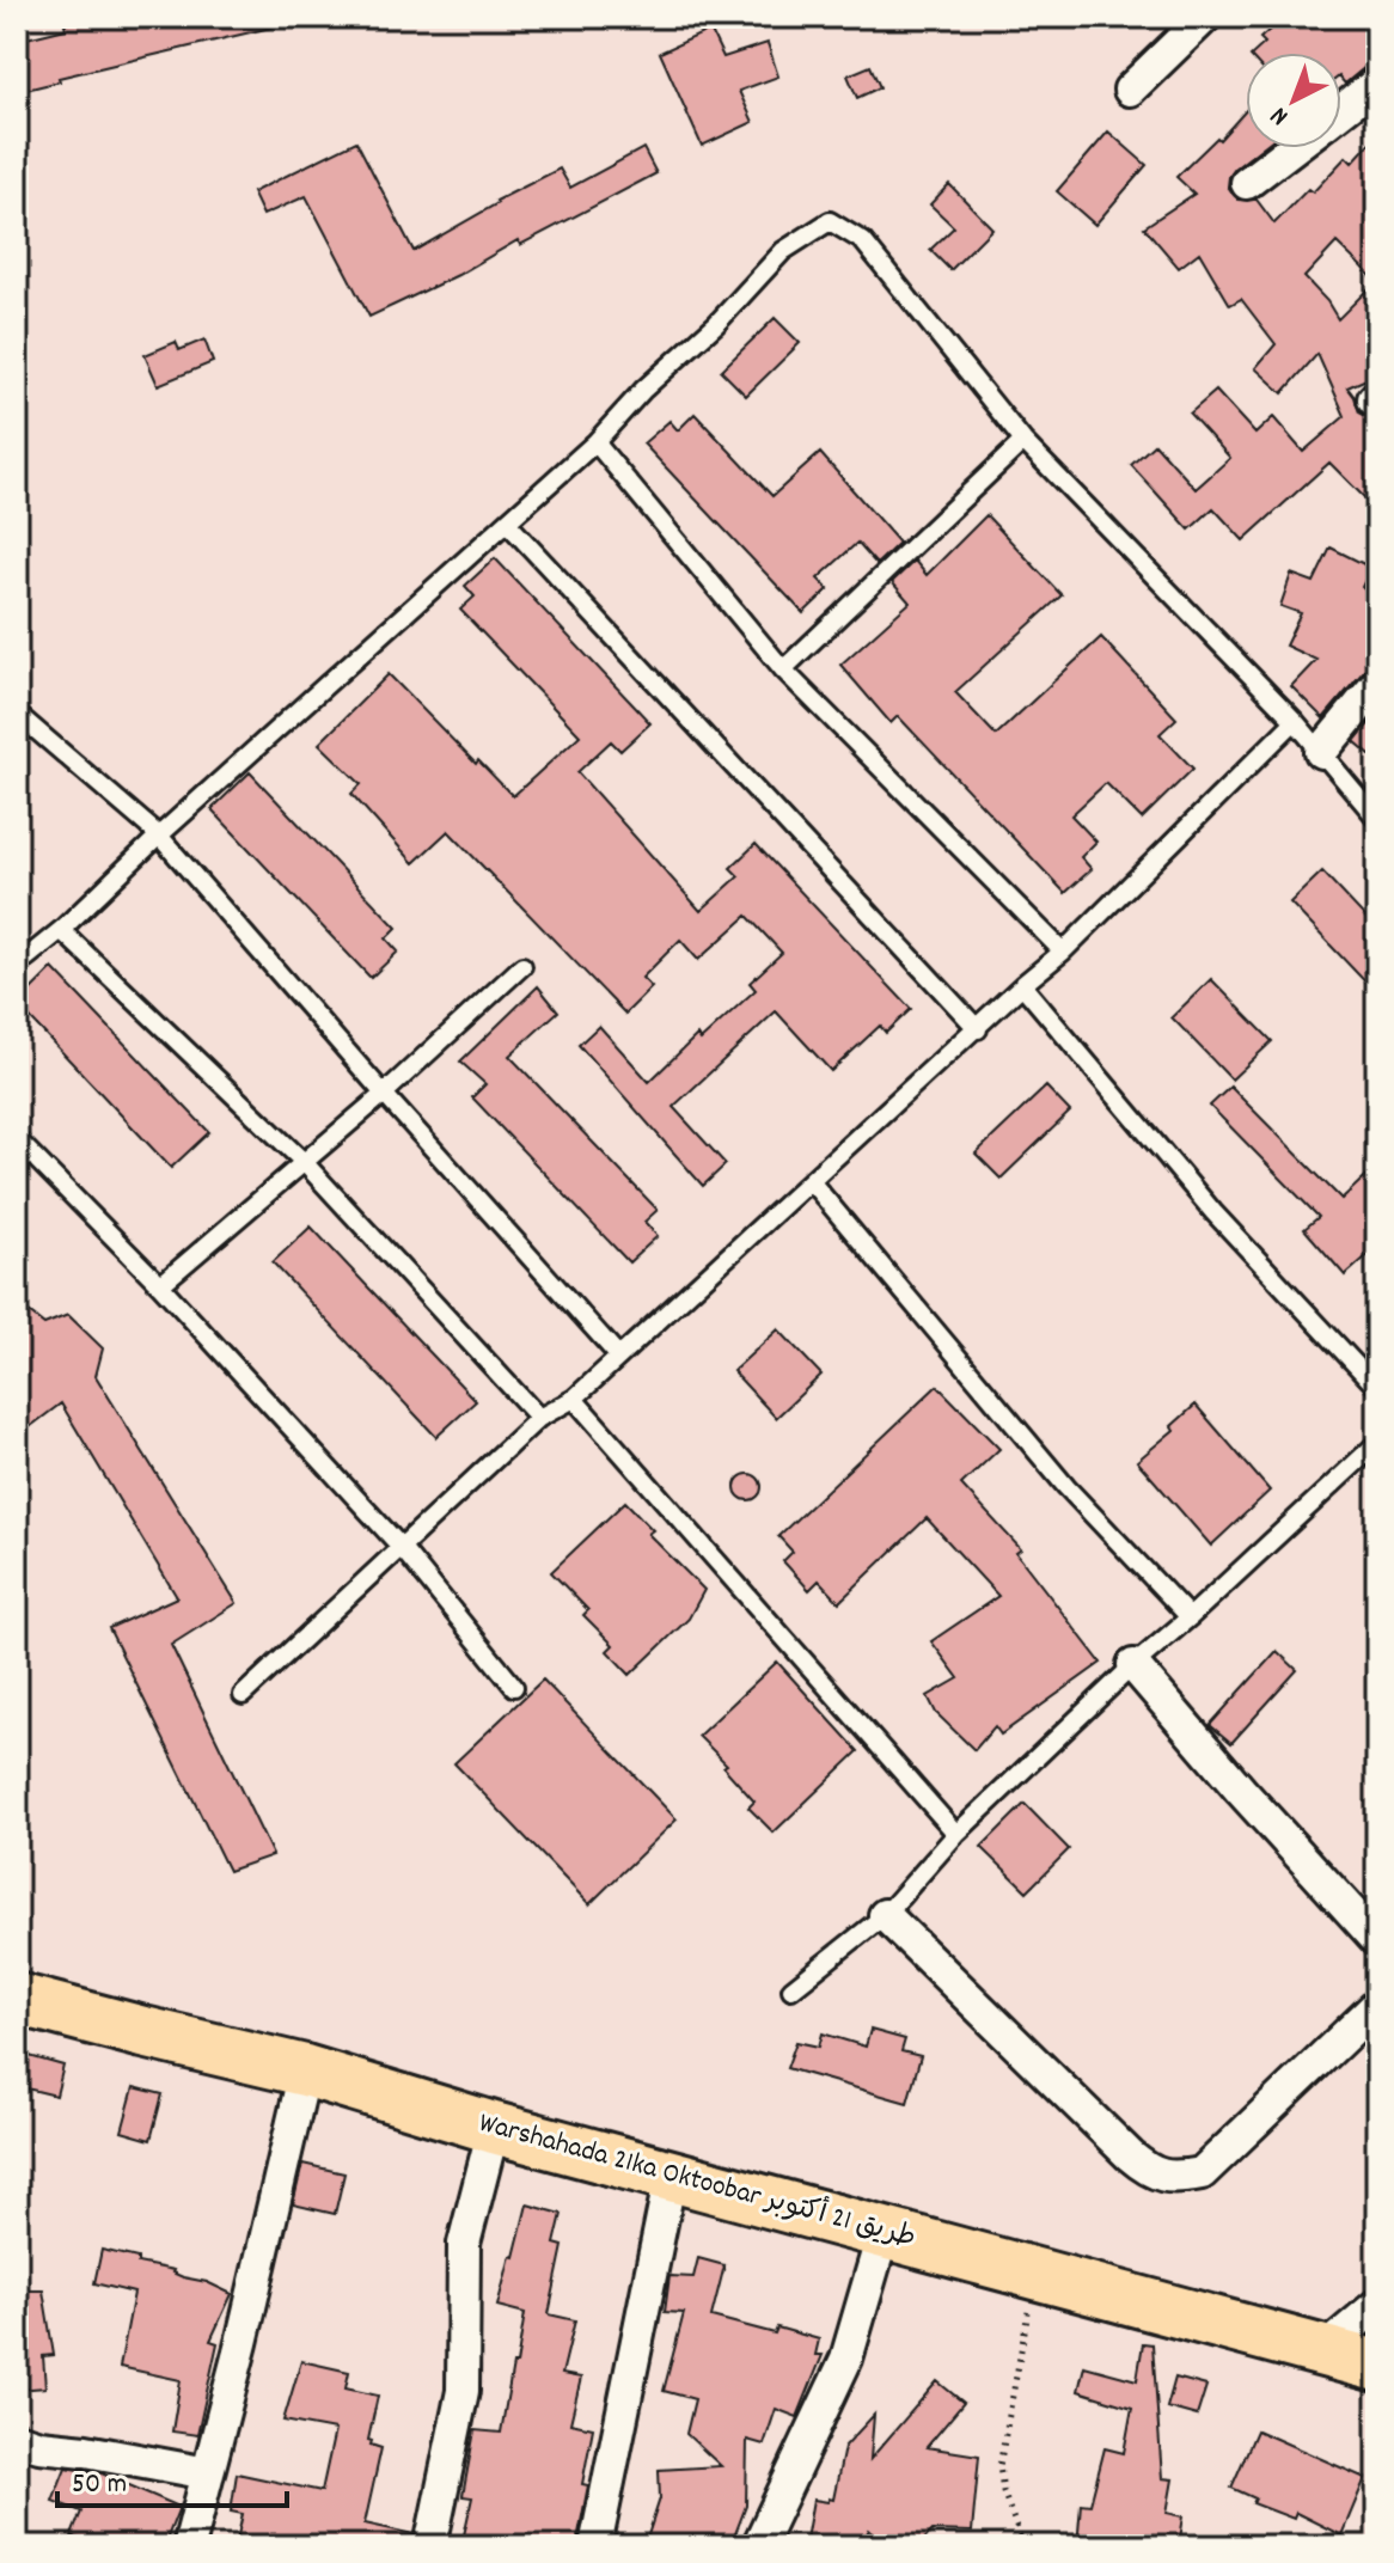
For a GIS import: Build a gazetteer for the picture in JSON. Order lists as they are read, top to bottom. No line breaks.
{"streets":{"main road":["Warshahada 21ka Oktoobar طريق 21 أكتوبر"]},"scale_bar":"50 m","north":"bottom left"}
